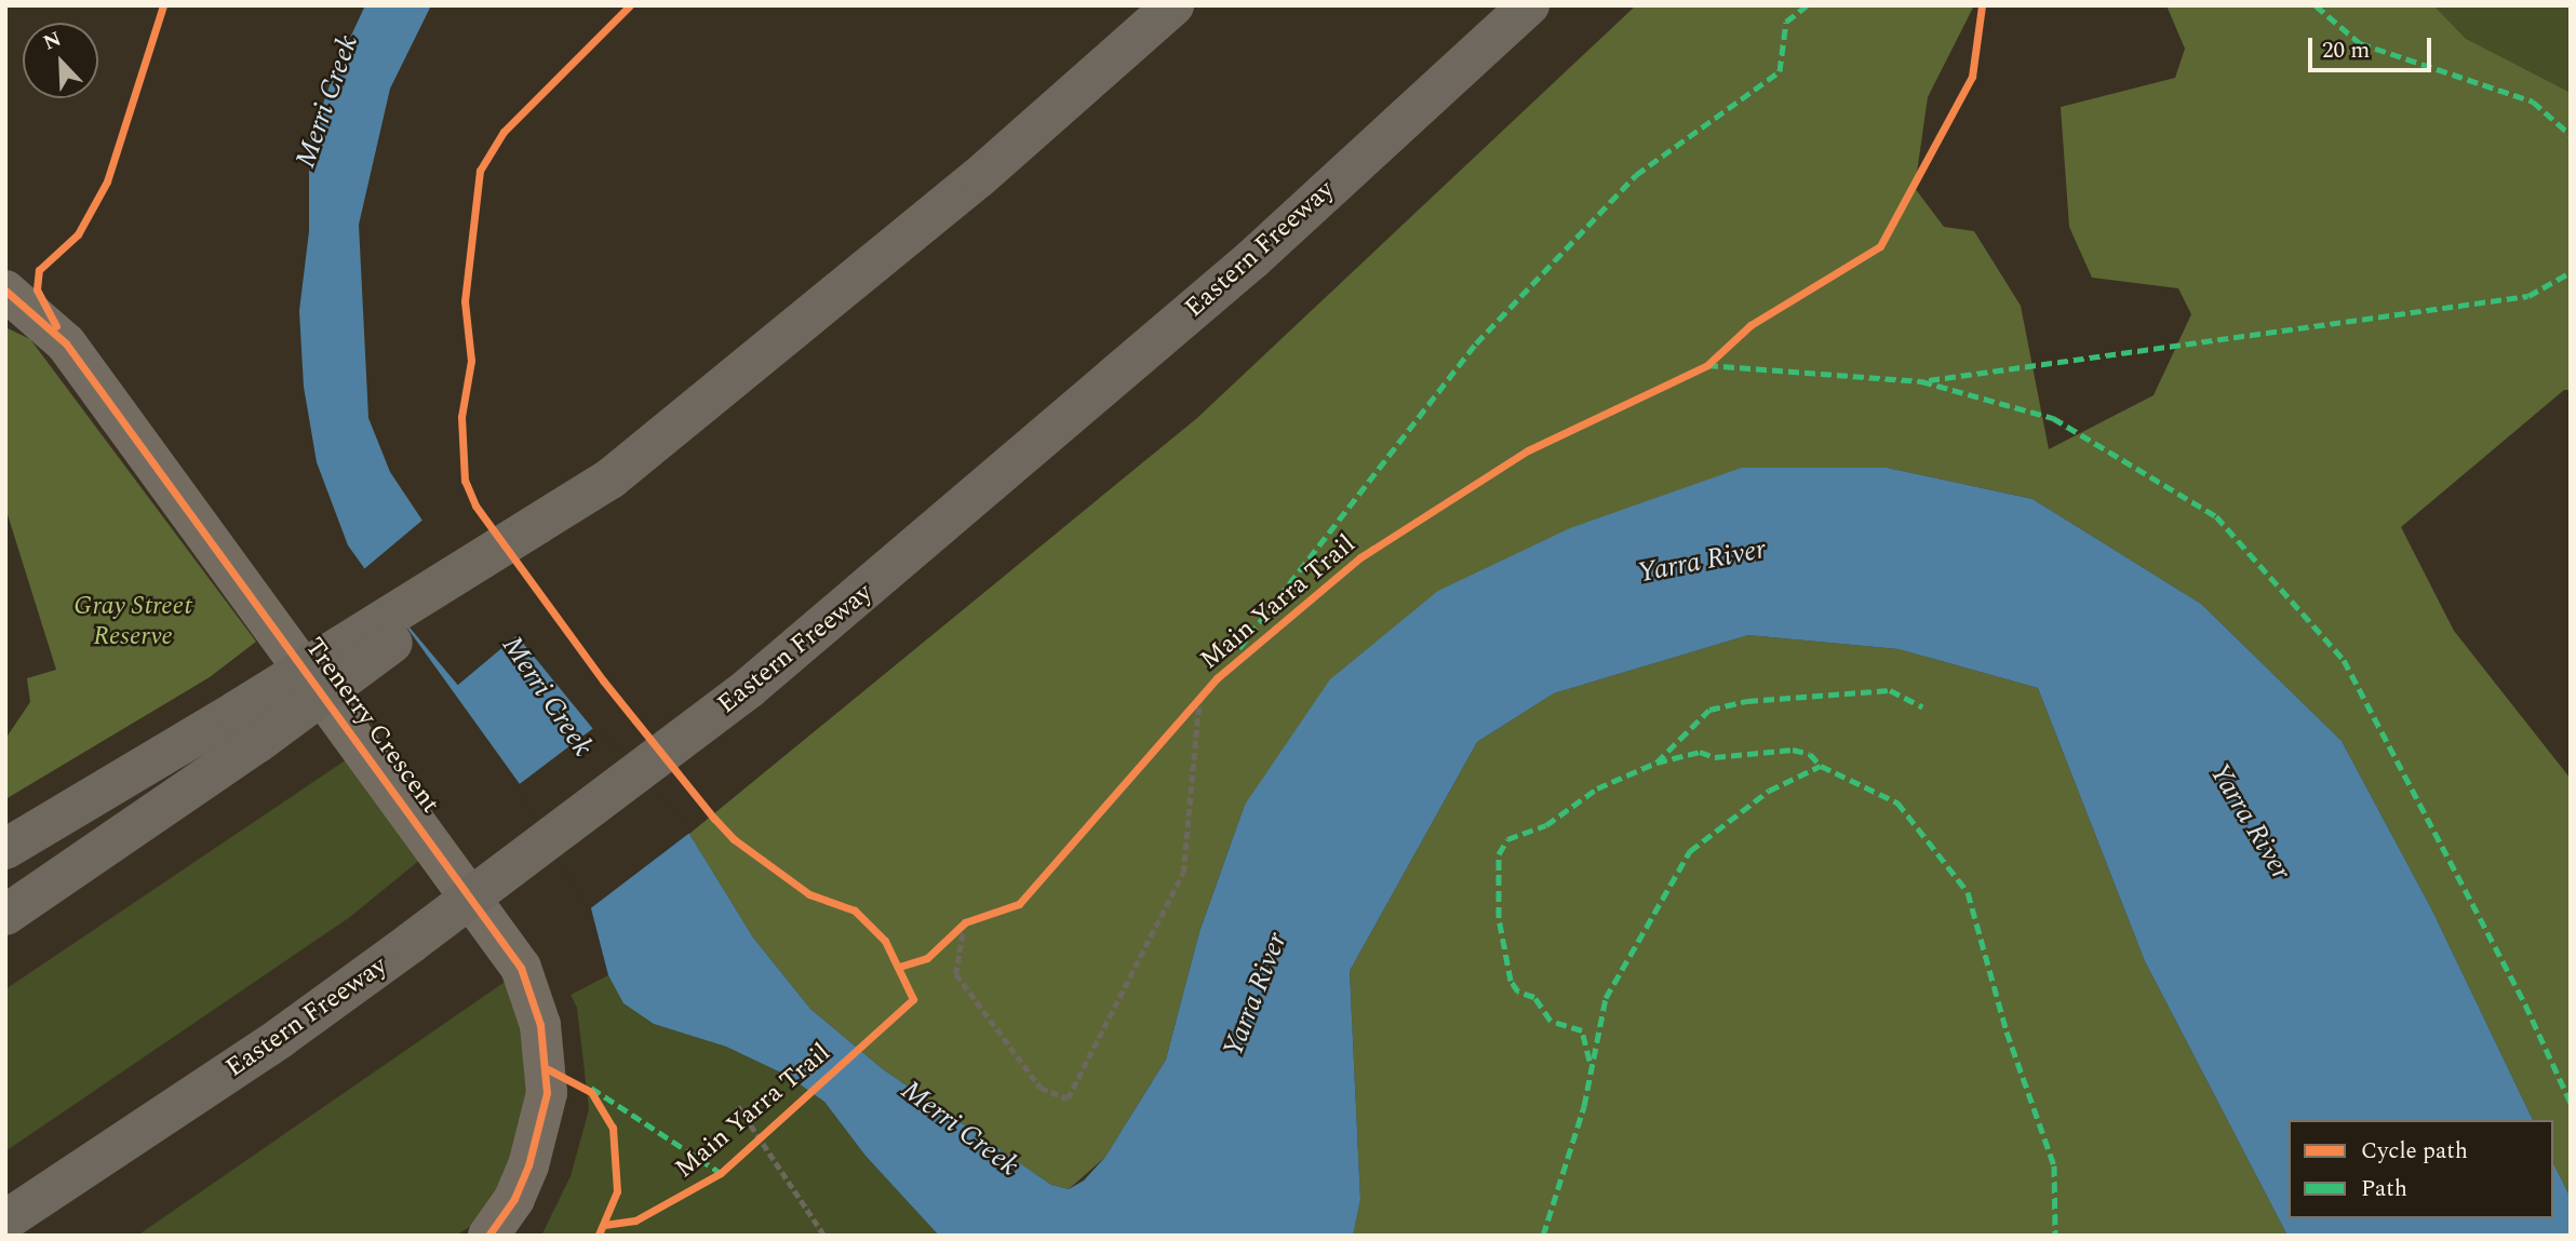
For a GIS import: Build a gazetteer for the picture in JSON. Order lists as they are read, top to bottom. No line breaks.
{"streets":{"highway":["Eastern Freeway"],"street":["Trenerry Crescent"],"cycle path":["Main Yarra Trail"]},"water":["Merri Creek","Yarra River"],"parks":["Gray Street Reserve"],"legend":["Cycle path","Path"],"scale_bar":"20 m","north":"top left"}
